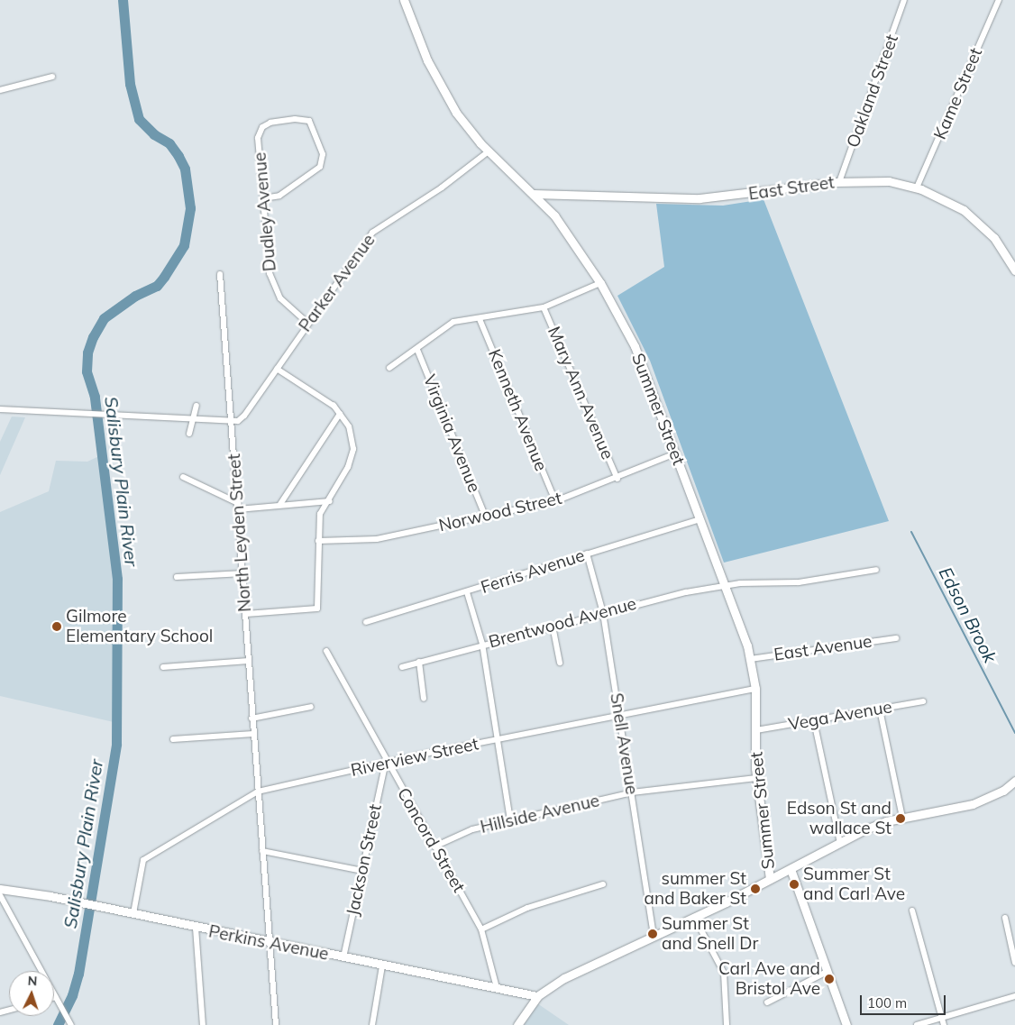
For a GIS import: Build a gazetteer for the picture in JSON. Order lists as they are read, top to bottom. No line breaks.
{"streets":{"street":["Oakland Street","Kame Street","East Street","Dudley Avenue","Parker Avenue","Mary Ann Avenue","Summer Street","Kenneth Avenue","Virginia Avenue","Norwood Street","North Leyden Street","Ferris Avenue","Brentwood Avenue","East Avenue","Vega Avenue","Snell Avenue","Riverview Street","Hillside Avenue","Concord Street","Jackson Street","Perkins Avenue"]},"crossings":[["Oakland Street","East Street"],["Kame Street","East Street"],["East Street","Summer Street"],["Dudley Avenue","Parker Avenue"],["Parker Avenue","Summer Street"],["Parker Avenue","North Leyden Street"],["Mary Ann Avenue","Norwood Street"],["Summer Street","Norwood Street"],["Summer Street","Ferris Avenue"],["Summer Street","Brentwood Avenue"],["Summer Street","East Avenue"],["Summer Street","Vega Avenue"],["Summer Street","Snell Avenue"],["Summer Street","Riverview Street"],["Summer Street","Hillside Avenue"],["Summer Street","Perkins Avenue"],["Kenneth Avenue","Norwood Street"],["Virginia Avenue","Norwood Street"],["North Leyden Street","Riverview Street"],["North Leyden Street","Perkins Avenue"],["Ferris Avenue","Snell Avenue"],["Brentwood Avenue","Snell Avenue"],["Snell Avenue","Riverview Street"],["Snell Avenue","Hillside Avenue"],["Riverview Street","Concord Street"],["Riverview Street","Jackson Street"],["Riverview Street","Perkins Avenue"],["Hillside Avenue","Concord Street"],["Concord Street","Jackson Street"],["Concord Street","Perkins Avenue"],["Jackson Street","Perkins Avenue"]],"water":["Salisbury Plain River","Edson Brook"],"places":["Gilmore Elementary School","Edson St and wallace St","Summer St and Carl Ave","summer St and Baker St","Summer St and Snell Dr","Carl Ave and Bristol Ave"],"scale_bar":"100 m","north":"top"}
